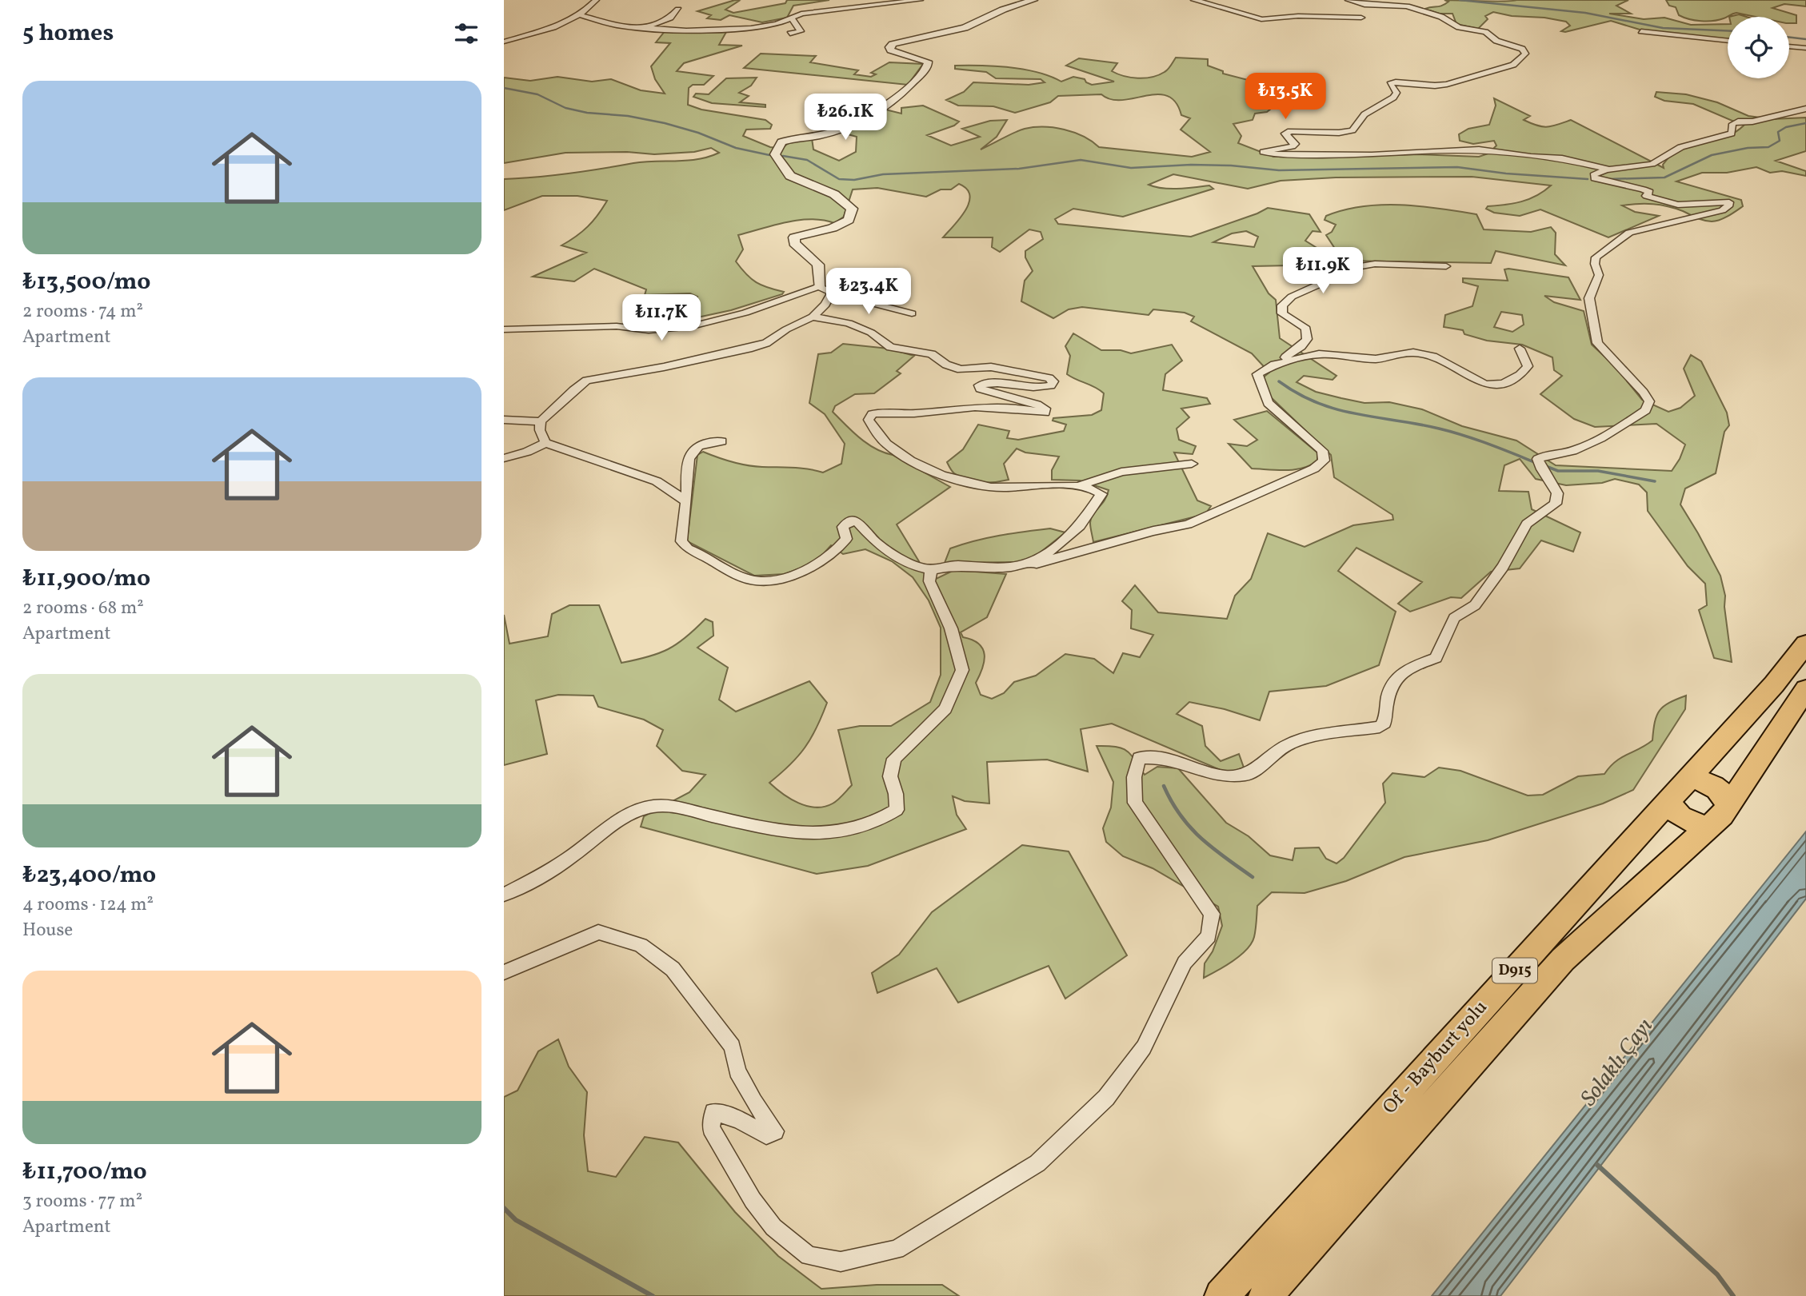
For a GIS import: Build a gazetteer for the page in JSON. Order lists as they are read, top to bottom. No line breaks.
{"streets":{"highway":["D915","Of - Bayburt yolu"]},"water":["Solaklı Çayı"],"page":{"heading":"5 homes","list":[{"name":"₺13,500/mo","note":"2 rooms · 74 m² · Apartment"},{"name":"₺11,900/mo","note":"2 rooms · 68 m² · Apartment"},{"name":"₺23,400/mo","note":"4 rooms · 124 m² · House"},{"name":"₺11,700/mo","note":"3 rooms · 77 m² · Apartment"}],"price":["₺13.5K","₺26.1K","₺11.9K","₺23.4K","₺11.7K"]}}
